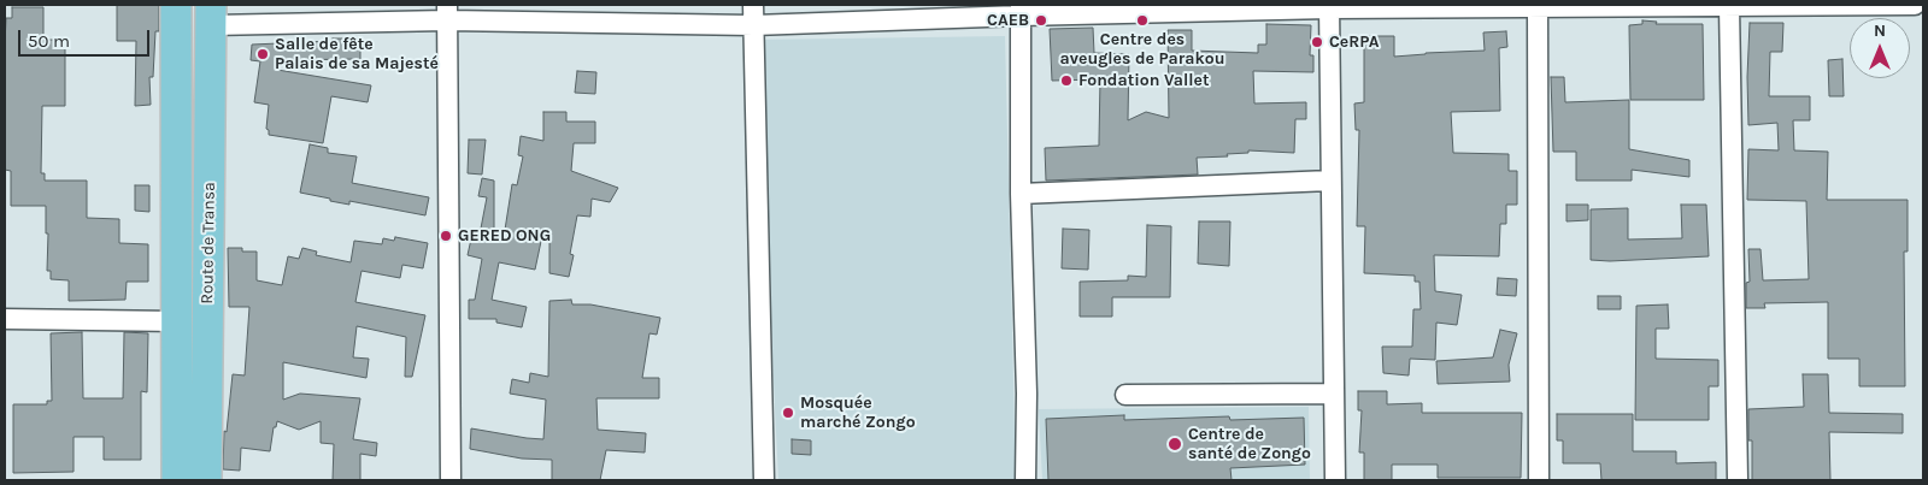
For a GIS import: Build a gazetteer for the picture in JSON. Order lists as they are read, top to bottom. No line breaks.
{"streets":{"main road":["Route de Transa"]},"places":["CAEB","Centre des aveugles de Parakou","CeRPA","Salle de fête Palais de sa Majesté","Fondation Vallet","GERED ONG","Mosquée marché Zongo","Centre de santé de Zongo"],"scale_bar":"50 m","north":"top"}
